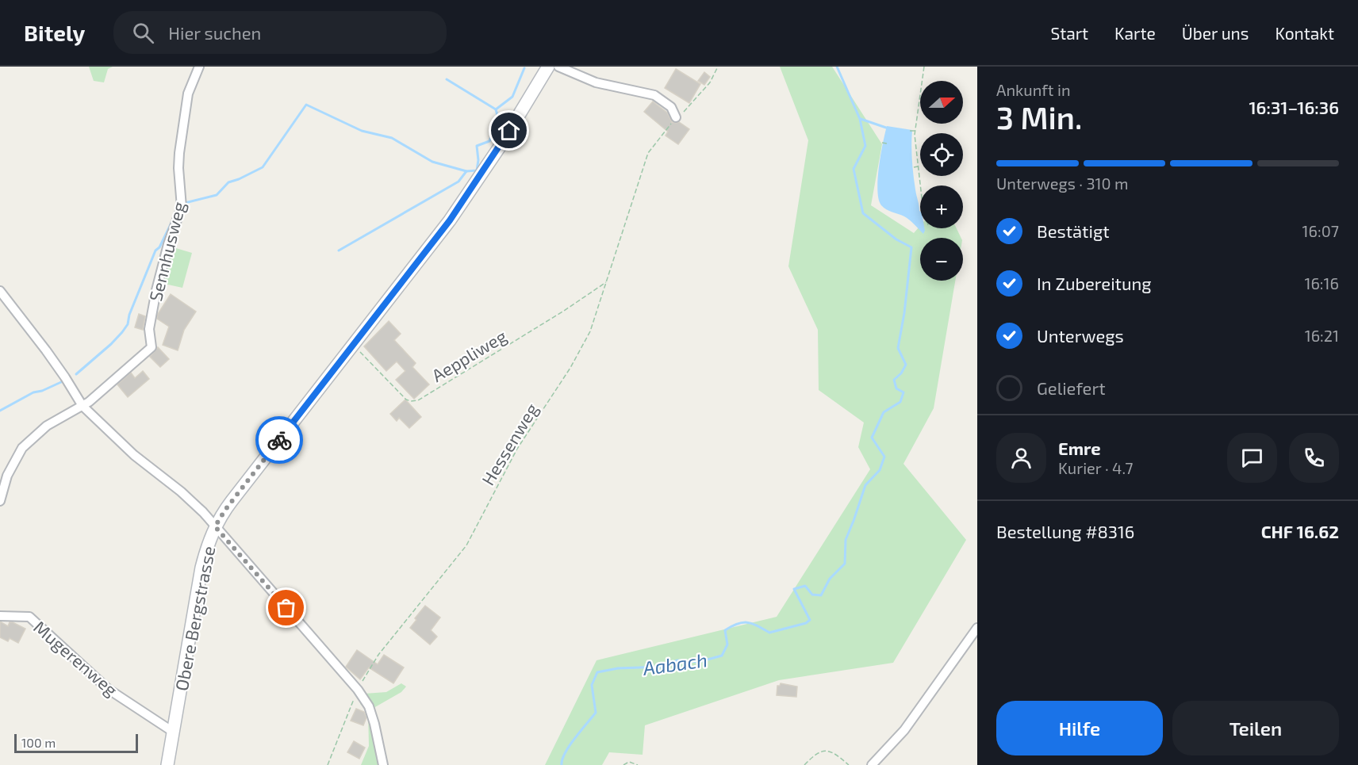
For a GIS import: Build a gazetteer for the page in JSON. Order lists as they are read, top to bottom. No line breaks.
{"streets":{"main road":["Obere Bergstrasse"],"street":["Sennhusweg","Mugerenweg"],"path":["Aeppliweg","Hessenweg"]},"crossings":[["Aeppliweg","Hessenweg"],["Aeppliweg","Obere Bergstrasse"],["Obere Bergstrasse","Mugerenweg"]],"water":["Aabach"],"scale_bar":"100 m","north":"right","page":{"header":"Bitely","search":"Hier suchen","nav":["Start","Karte","Über uns","Kontakt"],"heading":["3 Min.","Ankunft in","16:31–16:36"],"panel":["Emre","Kurier · 4.7","Bestellung #8316","CHF 16.62"],"map_buttons":["+","−"],"bar":"Unterwegs · 310 m","list":[["Bestätigt","16:07"],["In Zubereitung","16:16"],["Unterwegs","16:21"],"Geliefert"],"buttons":["Hilfe","Teilen"],"scale":"100 m"}}
